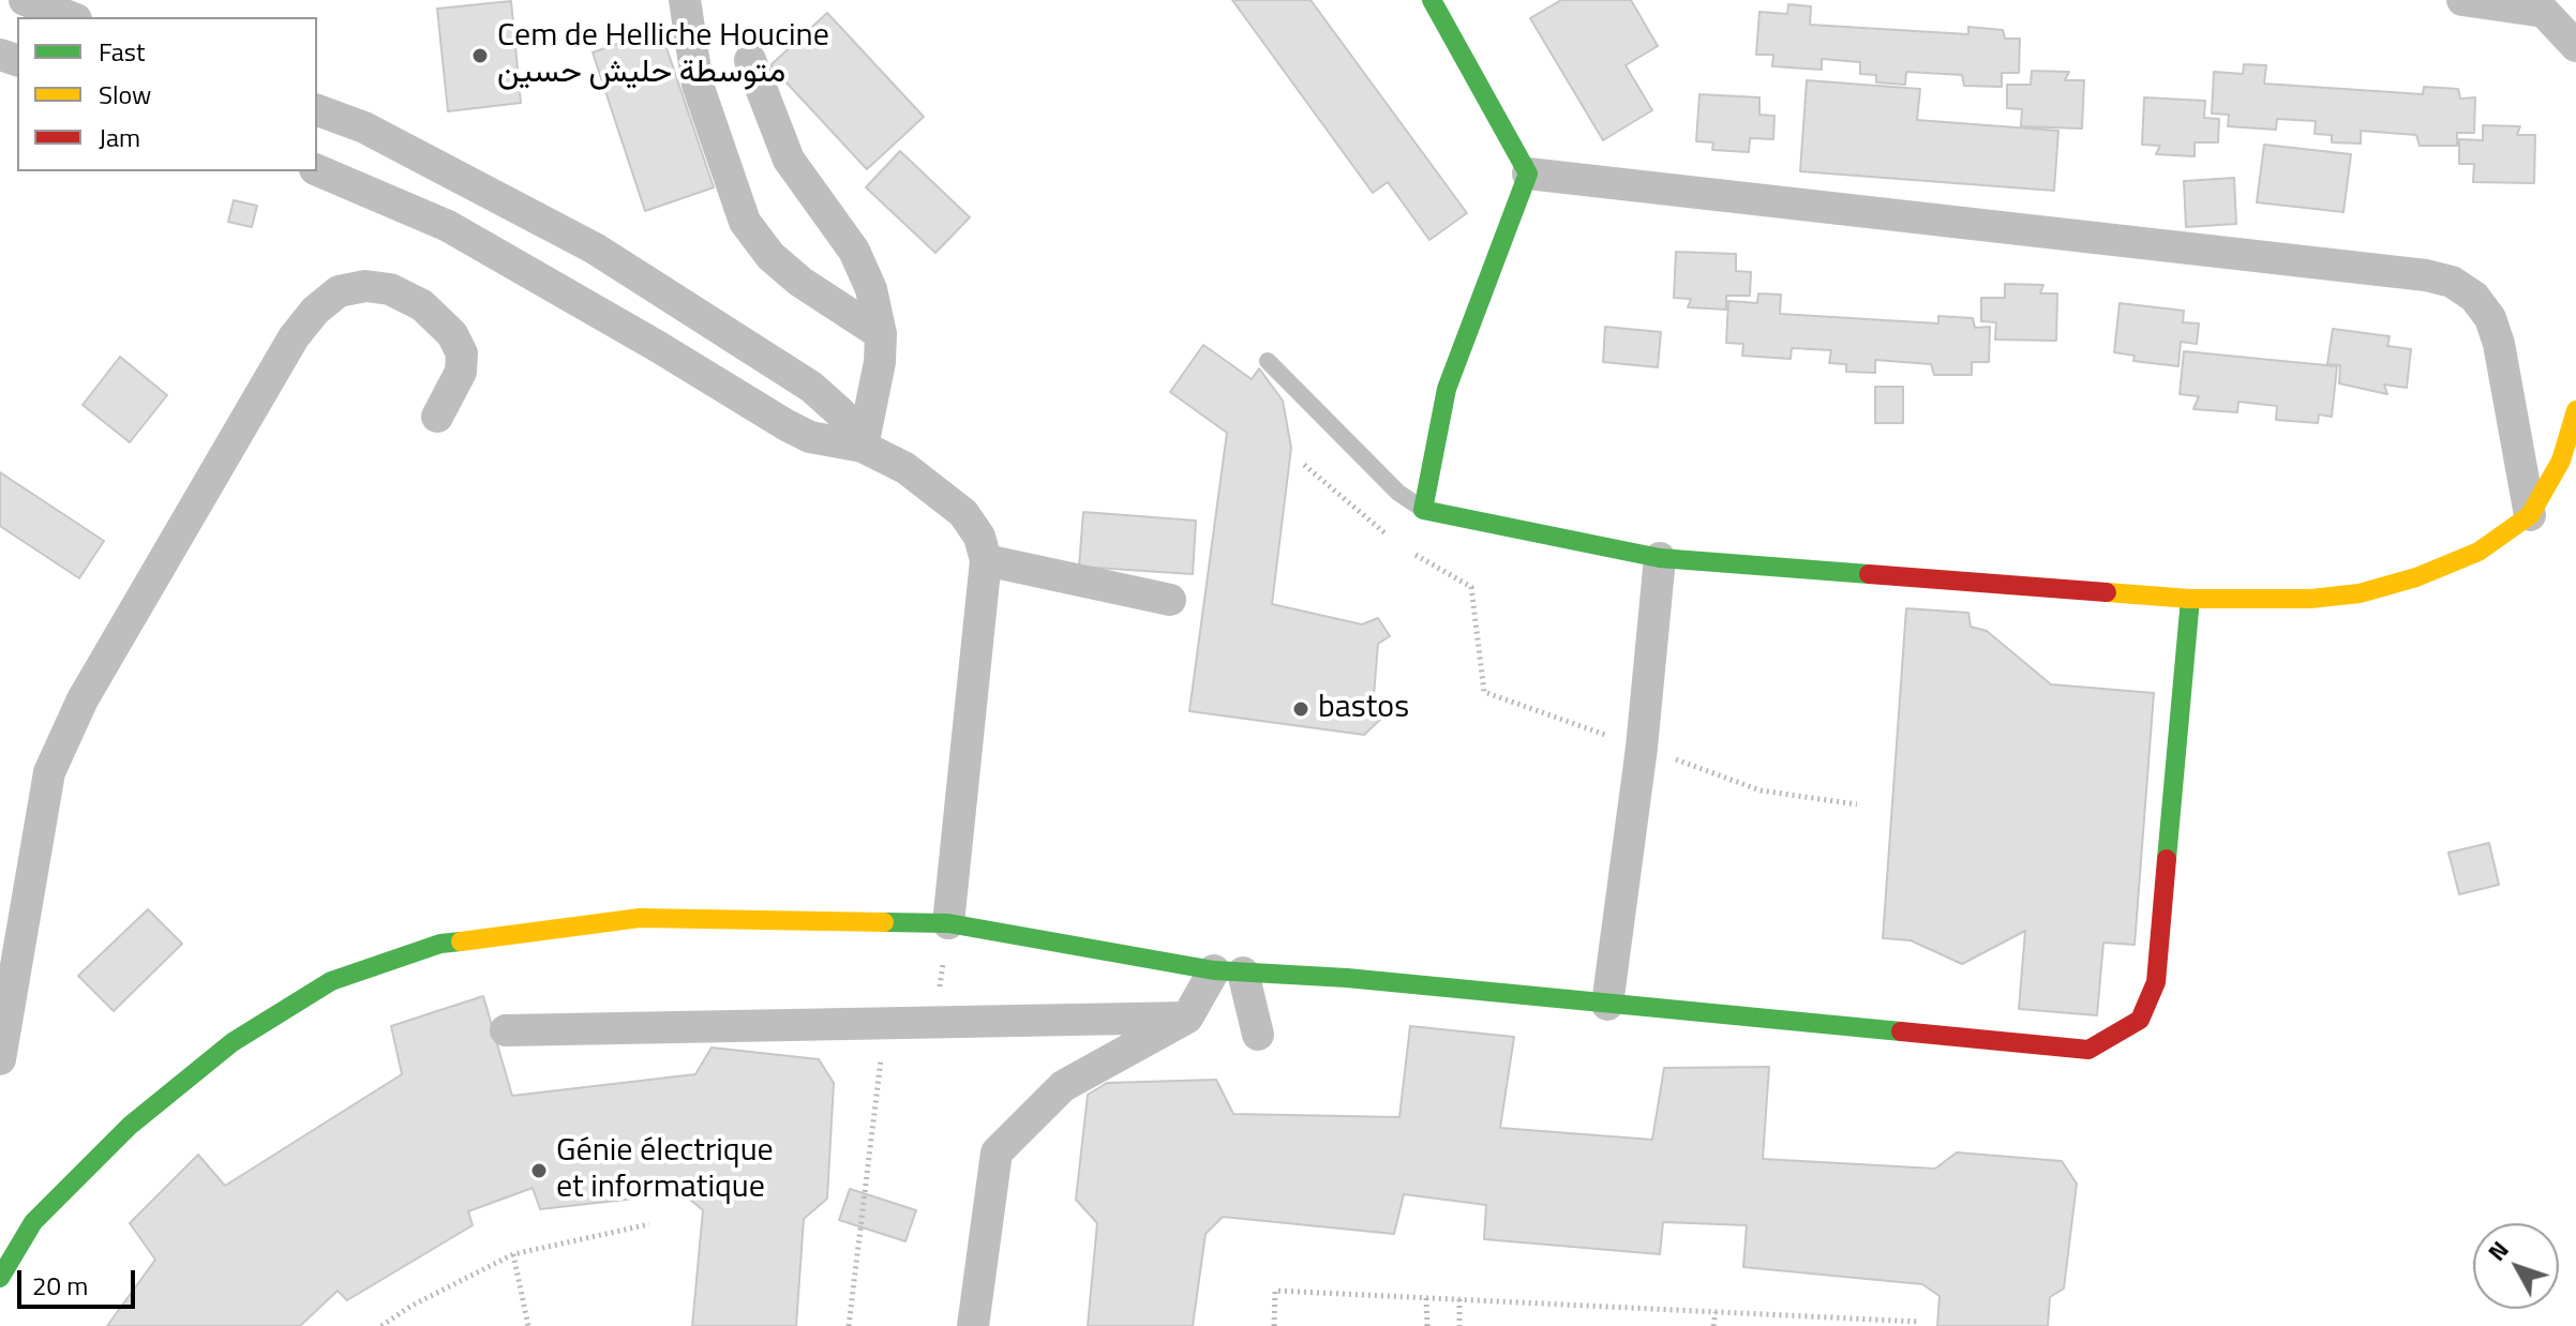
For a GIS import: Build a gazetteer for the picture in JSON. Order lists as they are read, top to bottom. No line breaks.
{"places":["Cem de Helliche Houcine متوسطة حليش حسين","bastos","Génie électrique et informatique"],"legend":["Fast","Slow","Jam"],"scale_bar":"20 m","north":"top left"}
